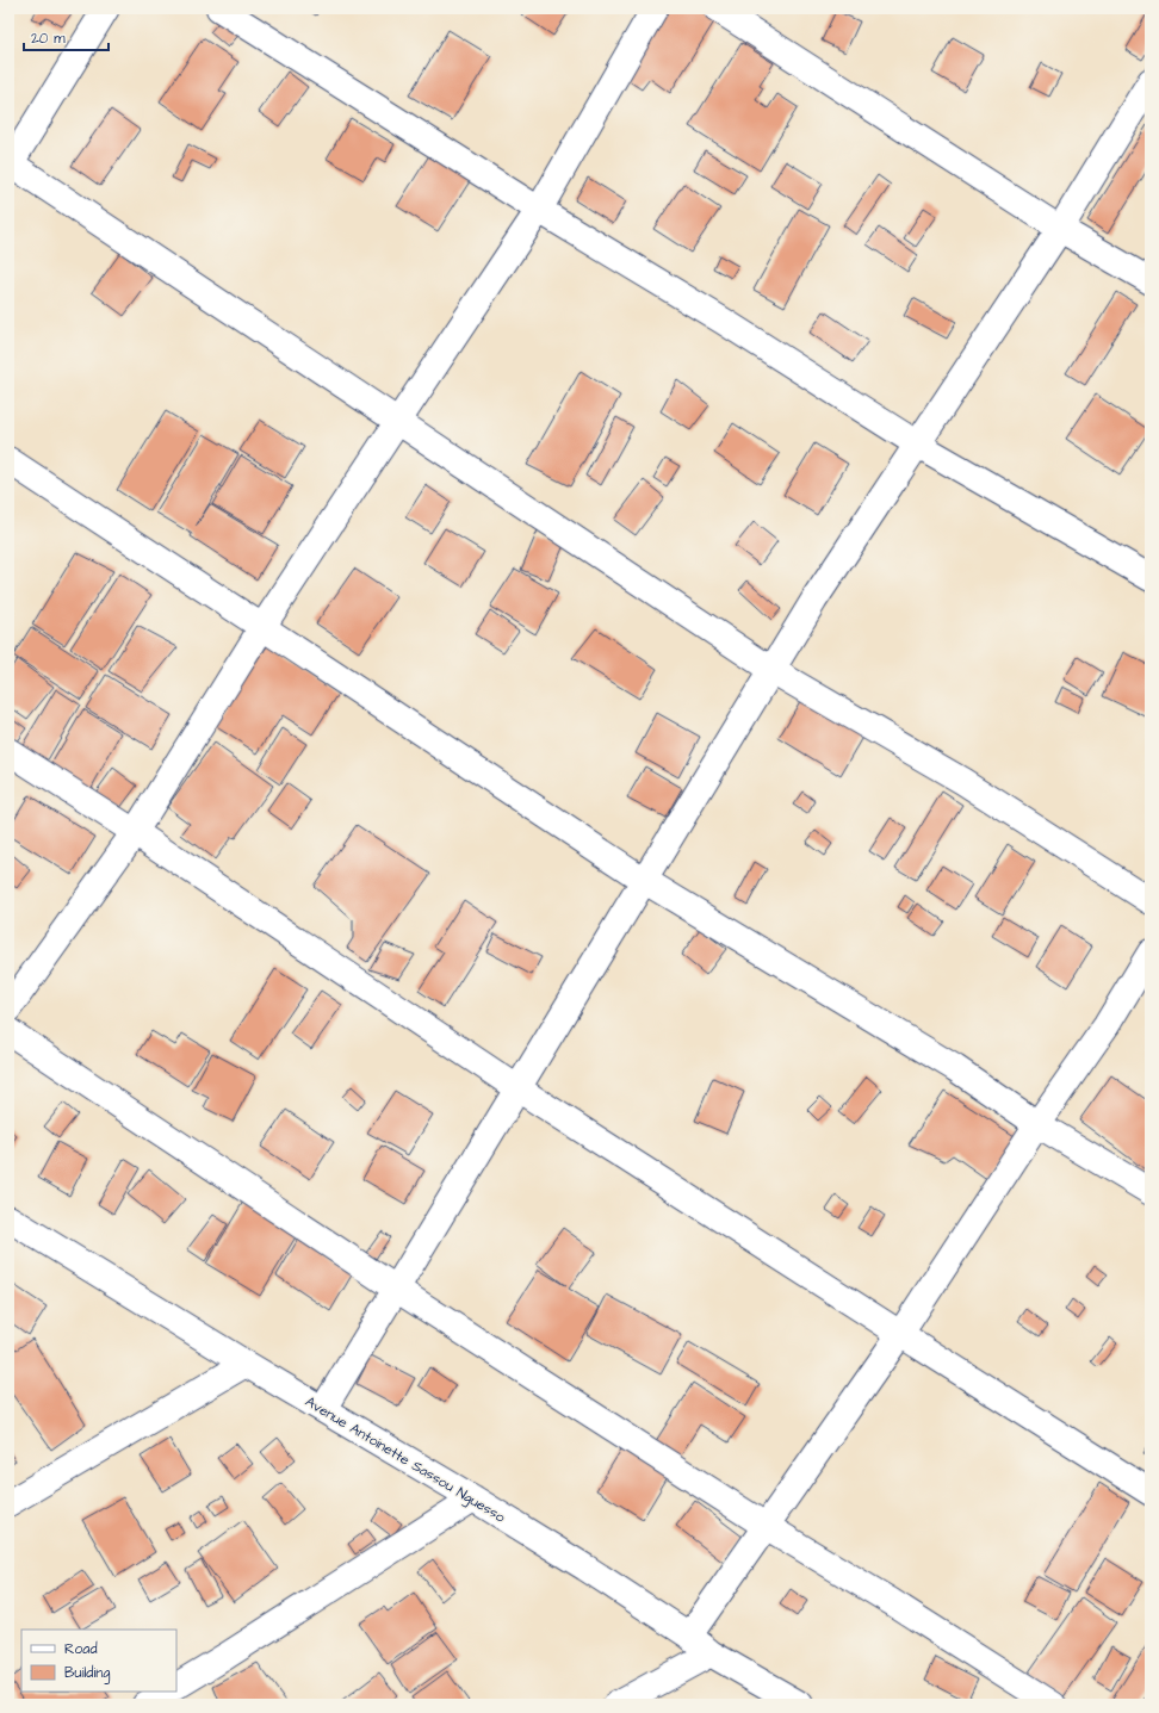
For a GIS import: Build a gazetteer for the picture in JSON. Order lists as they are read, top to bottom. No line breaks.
{"streets":{"street":["Avenue Antoinette Sassou Nguesso"]},"legend":["Road","Building"],"scale_bar":"20 m"}
